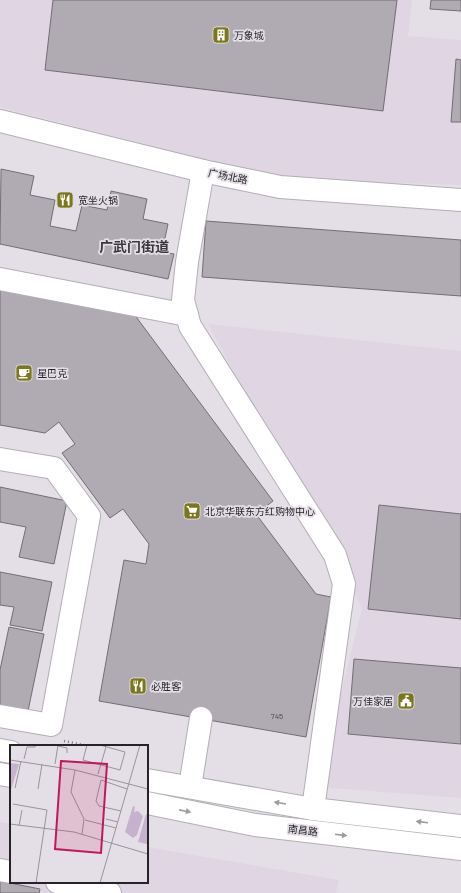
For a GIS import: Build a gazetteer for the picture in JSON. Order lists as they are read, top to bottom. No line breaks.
{"streets":{"street":["广场北路","南昌路"]},"districts":["广武门街道"],"places":{"building":["万象城"],"restaurant":["宽坐火锅","必胜客"],"cafe":["星巴克"],"supermarket":["北京华联东方红购物中心"],"public building":["万佳家居"]},"house_numbers":["745"]}
